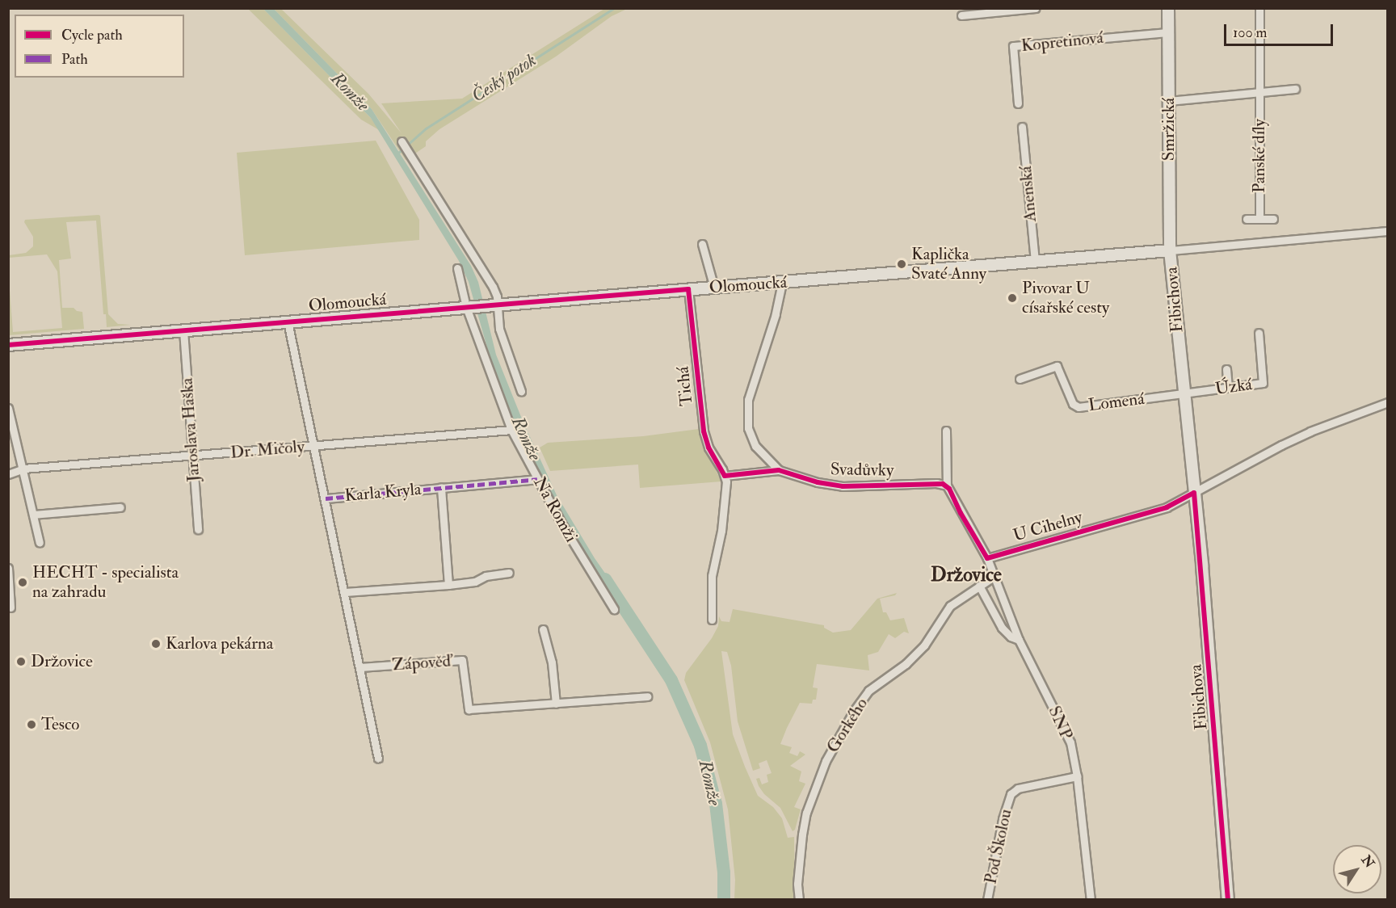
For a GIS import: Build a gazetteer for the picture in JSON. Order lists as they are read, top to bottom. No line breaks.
{"streets":{"street":["Kopretinová","Smržická","Panské díly","Anenská","Olomoucká","Fibichova","Tichá","Úzká","Lomená","Jaroslava Haška","Dr. Mičoly","Svadůvky","Karla Kryla","Na Romži","U Cihelny","Zápověď","SNP","Gorkého","Pod Školou"]},"crossings":[["Kopretinová","Smržická"],["Smržická","Panské díly"],["Smržická","Olomoucká"],["Smržická","Fibichova"],["Anenská","Olomoucká"],["Olomoucká","Fibichova"],["Olomoucká","Tichá"],["Olomoucká","Jaroslava Haška"],["Olomoucká","Svadůvky"],["Olomoucká","Na Romži"],["Fibichova","Úzká"],["Fibichova","Lomená"],["Fibichova","U Cihelny"],["Úzká","Lomená"],["Jaroslava Haška","Dr. Mičoly"],["Dr. Mičoly","Na Romži"],["Karla Kryla","Na Romži"],["U Cihelny","SNP"],["SNP","Gorkého"],["SNP","Pod Školou"]],"districts":["Držovice"],"water":["Český potok","Romže"],"places":["Kaplička Svaté Anny","Pivovar U císařské cesty","HECHT - specialista na zahradu","Karlova pekárna","Držovice","Tesco"],"legend":["Cycle path","Path"],"scale_bar":"100 m","north":"top right"}
